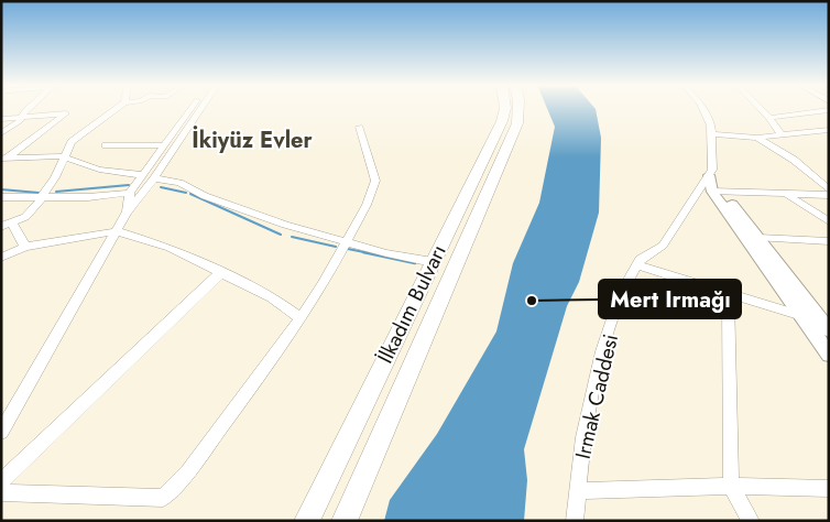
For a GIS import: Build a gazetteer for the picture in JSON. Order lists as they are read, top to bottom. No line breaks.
{"streets":{"highway":["İlkadım Bulvarı"],"street":["Irmak Caddesi"]},"districts":["İkiyüz Evler"],"places":["Mert Irmağı"]}
